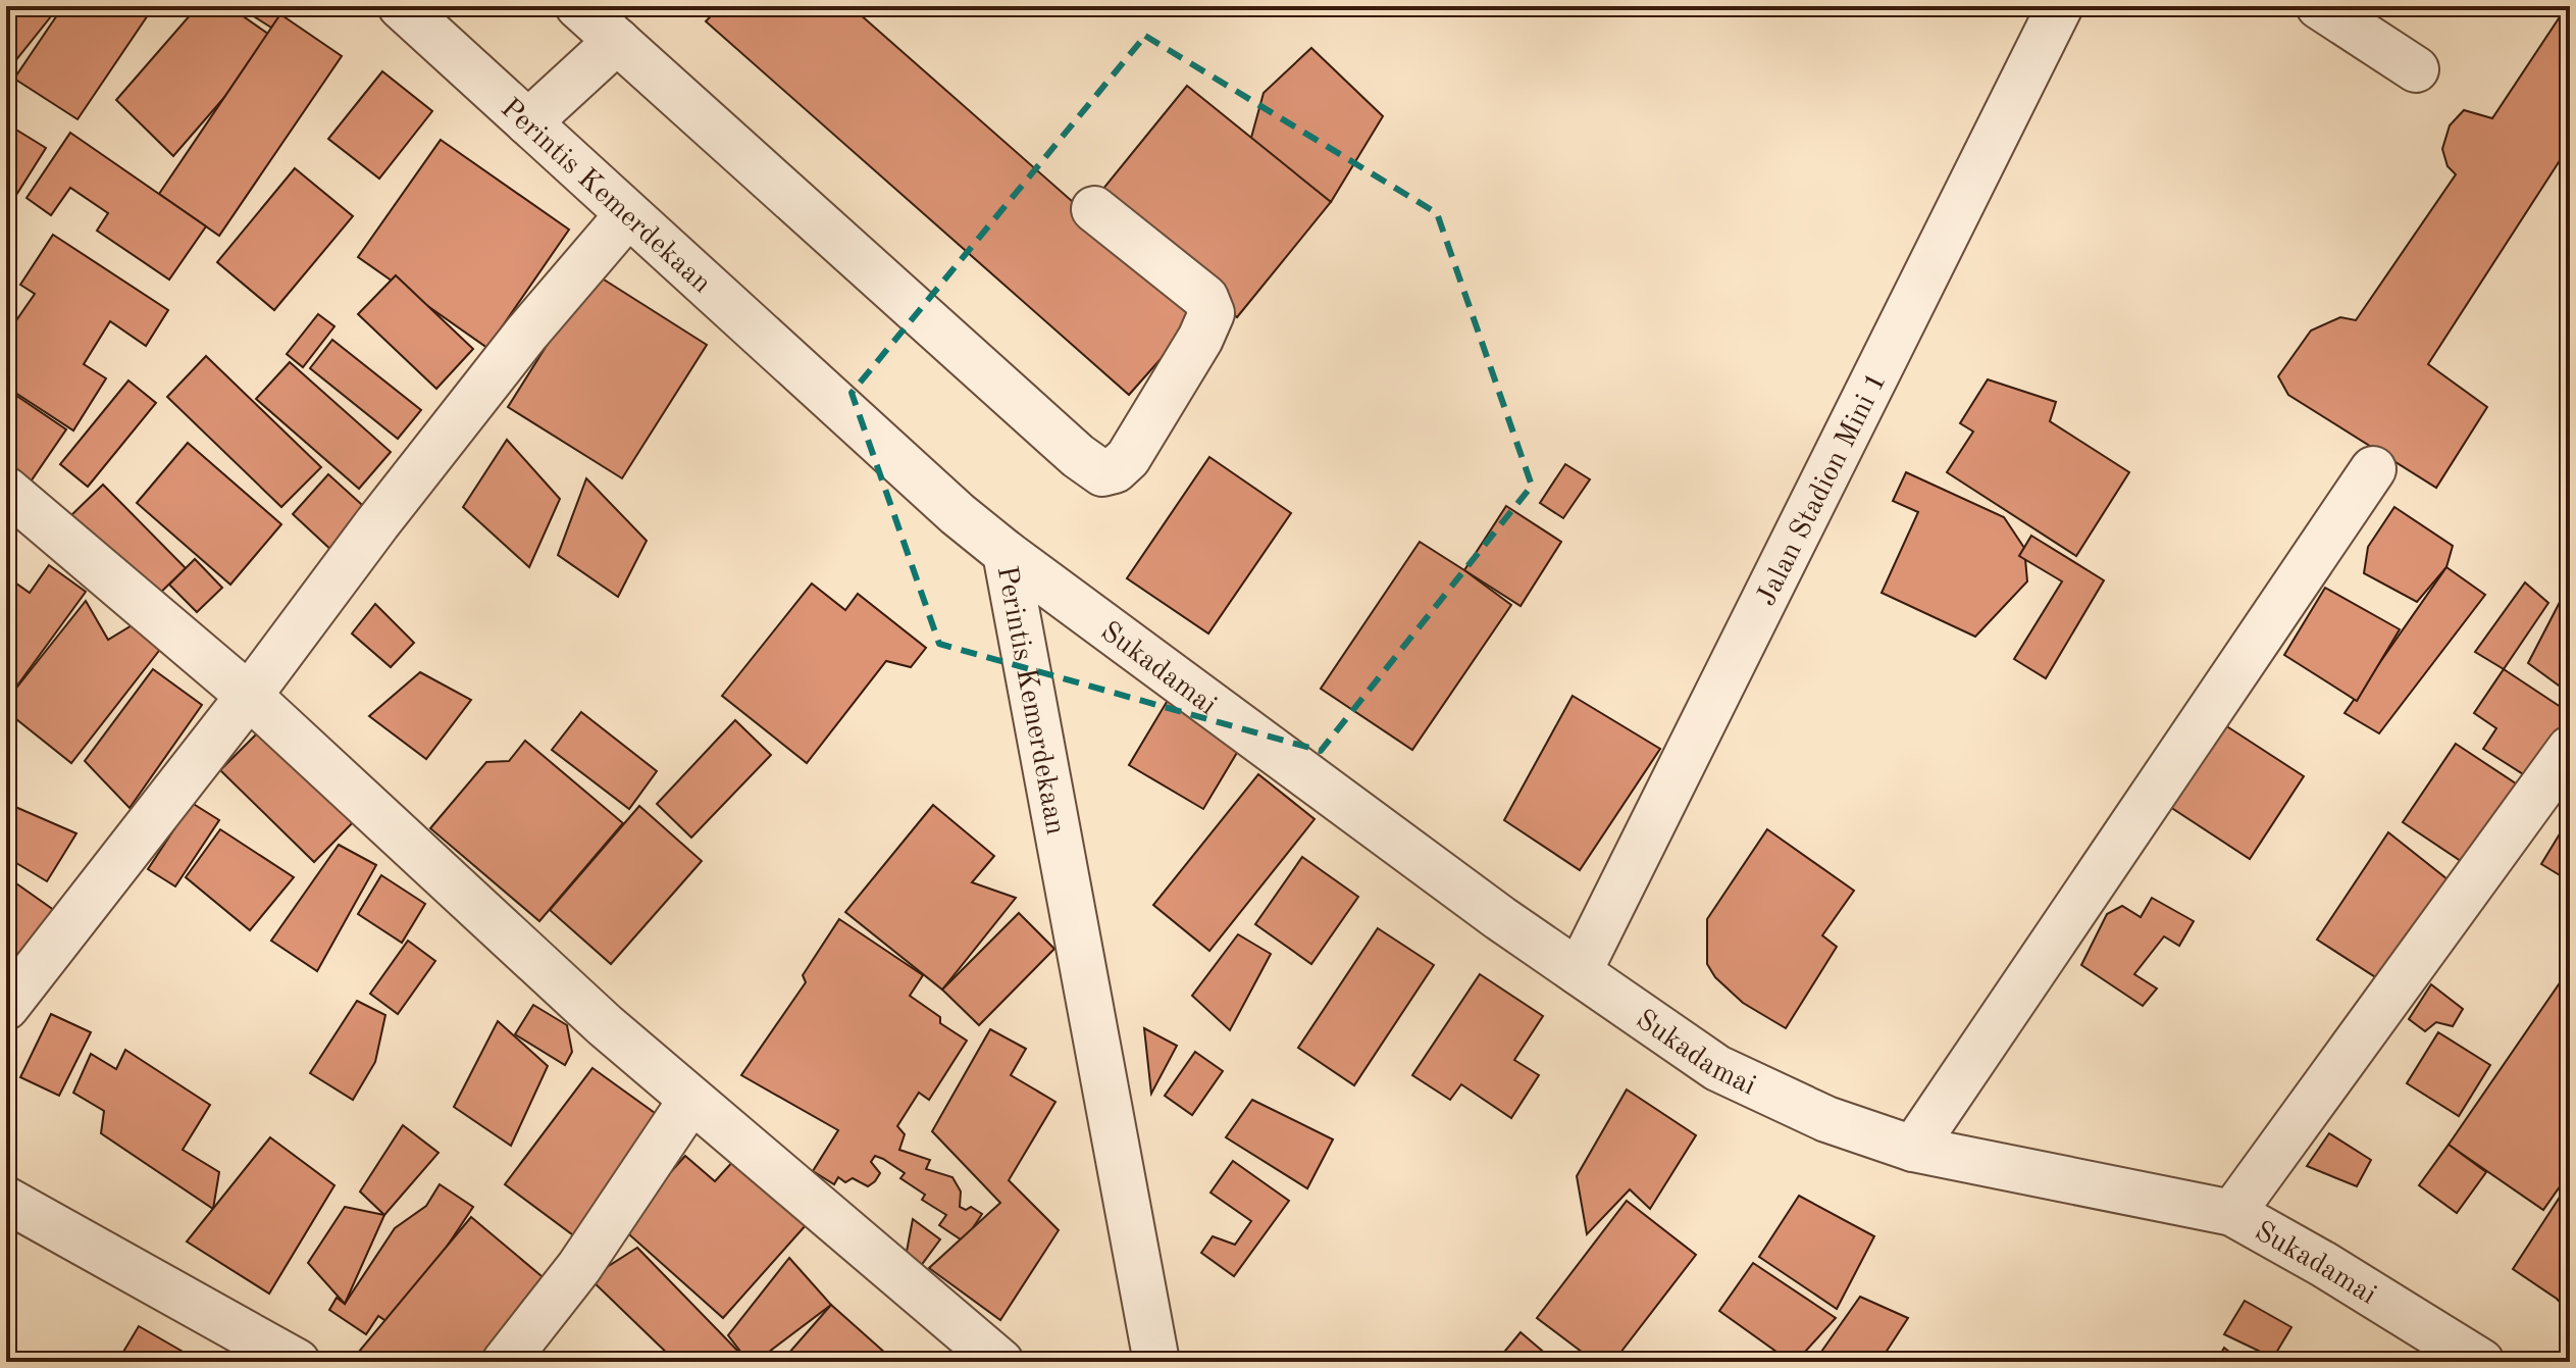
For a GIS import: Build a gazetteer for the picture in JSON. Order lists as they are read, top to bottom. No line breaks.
{"streets":{"street":["Perintis Kemerdekaan","Jalan Stadion Mini 1","Sukadamai"]},"crossings":[["Perintis Kemerdekaan","Sukadamai"],["Jalan Stadion Mini 1","Sukadamai"]]}
